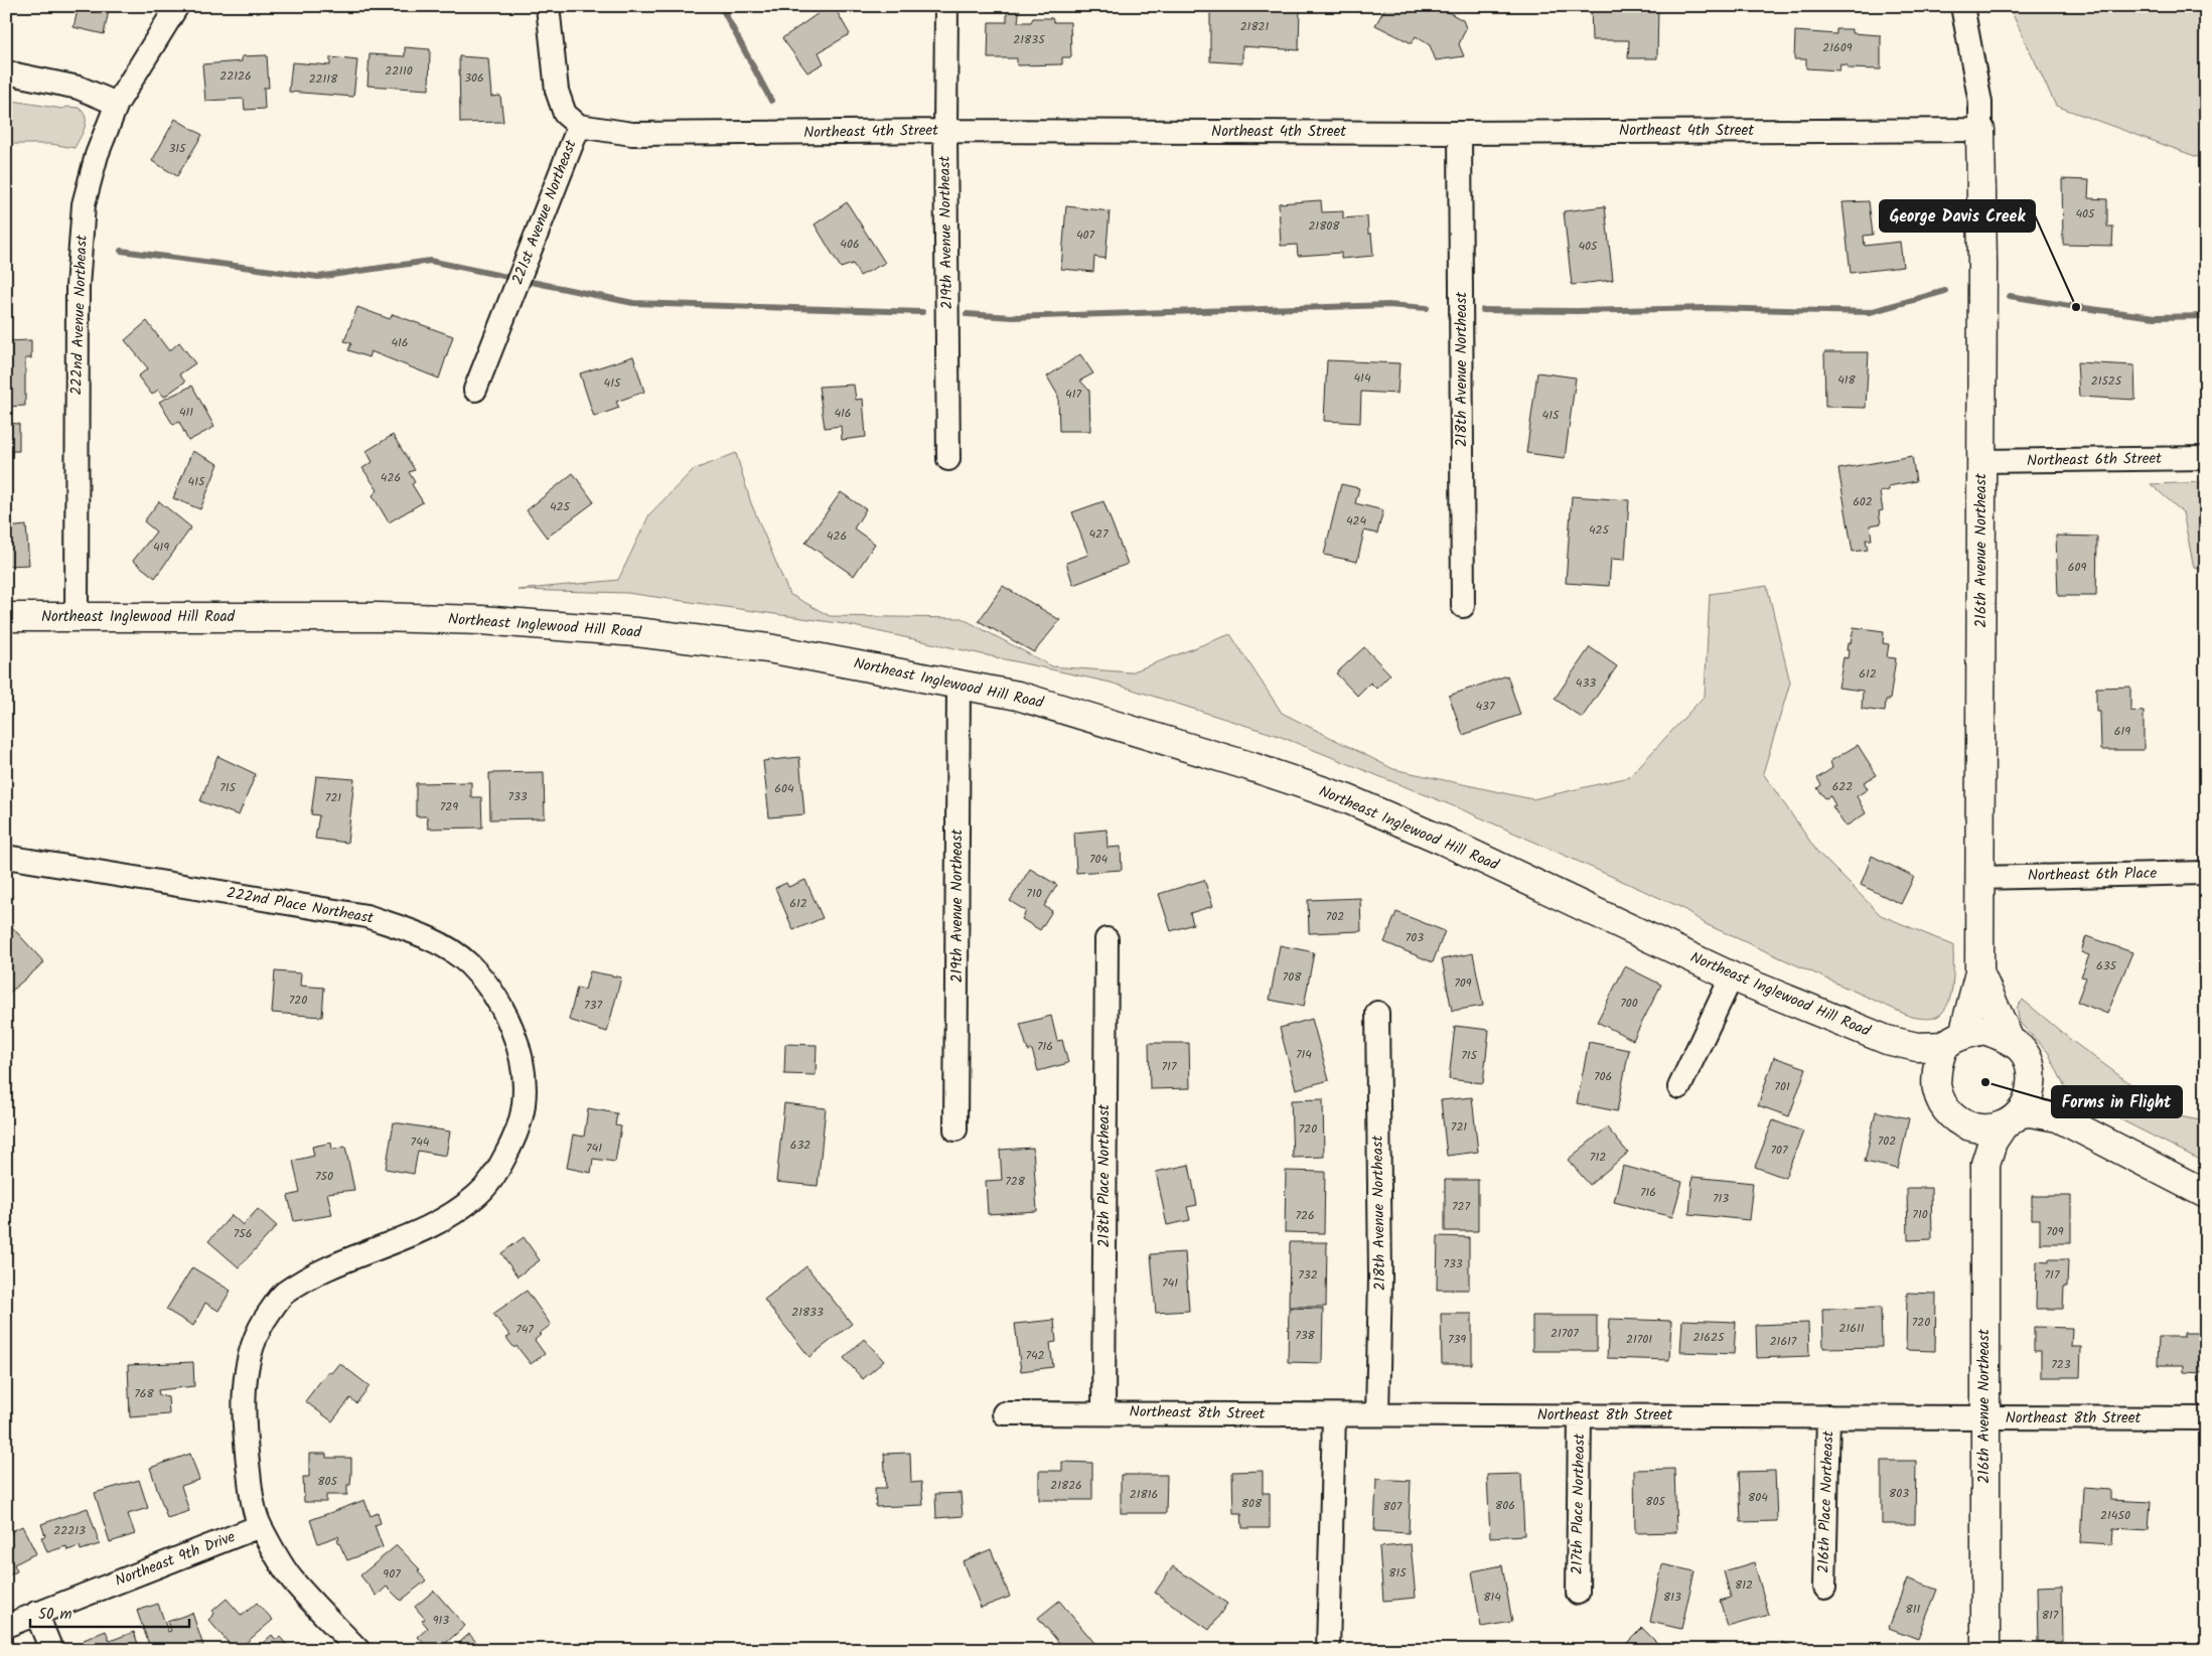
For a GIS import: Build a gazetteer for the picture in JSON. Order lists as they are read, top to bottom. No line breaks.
{"streets":{"street":["Northeast 4th Street","221st Avenue Northeast","219th Avenue Northeast","222nd Avenue Northeast","218th Avenue Northeast","Northeast 6th Street","216th Avenue Northeast","Northeast Inglewood Hill Road","Northeast 6th Place","222nd Place Northeast","218th Place Northeast","Northeast 8th Street","216th Place Northeast","217th Place Northeast","Northeast 9th Drive"]},"crossings":[["Northeast 4th Street","221st Avenue Northeast"],["Northeast 4th Street","219th Avenue Northeast"],["Northeast 4th Street","218th Avenue Northeast"],["Northeast 4th Street","216th Avenue Northeast"],["219th Avenue Northeast","Northeast Inglewood Hill Road"],["222nd Avenue Northeast","Northeast Inglewood Hill Road"],["218th Avenue Northeast","Northeast 8th Street"],["Northeast 6th Street","216th Avenue Northeast"],["216th Avenue Northeast","Northeast Inglewood Hill Road"],["216th Avenue Northeast","Northeast 6th Place"],["216th Avenue Northeast","Northeast 8th Street"],["222nd Place Northeast","Northeast 9th Drive"],["218th Place Northeast","Northeast 8th Street"],["Northeast 8th Street","216th Place Northeast"],["Northeast 8th Street","217th Place Northeast"]],"places":["George Davis Creek","Forms in Flight"],"house_numbers":["21821","21835","21609","22110","22126","306","22118","315","405","21808","407","406","405","416","414","418","21525","415","417","411","416","415","426","415","602","425","424","425","427","426","419","609","612","433","437","619","622","715","604","733","721","729","704","710","612","702","703","635","708","709","720","700","737","716","714","715","717","706","701","721","720","702","744","632","741","707","712","750","728","716","713","727","710","726","709","756","733","732","717","741","21833","720","21611","747","21707","738","21625","739","21701","21617","742","723","768","805","21826","803","21816","804","805","808","806","807","21450","22213","815","907","812","814","813","811","817","913"],"scale_bar":"50 m"}
